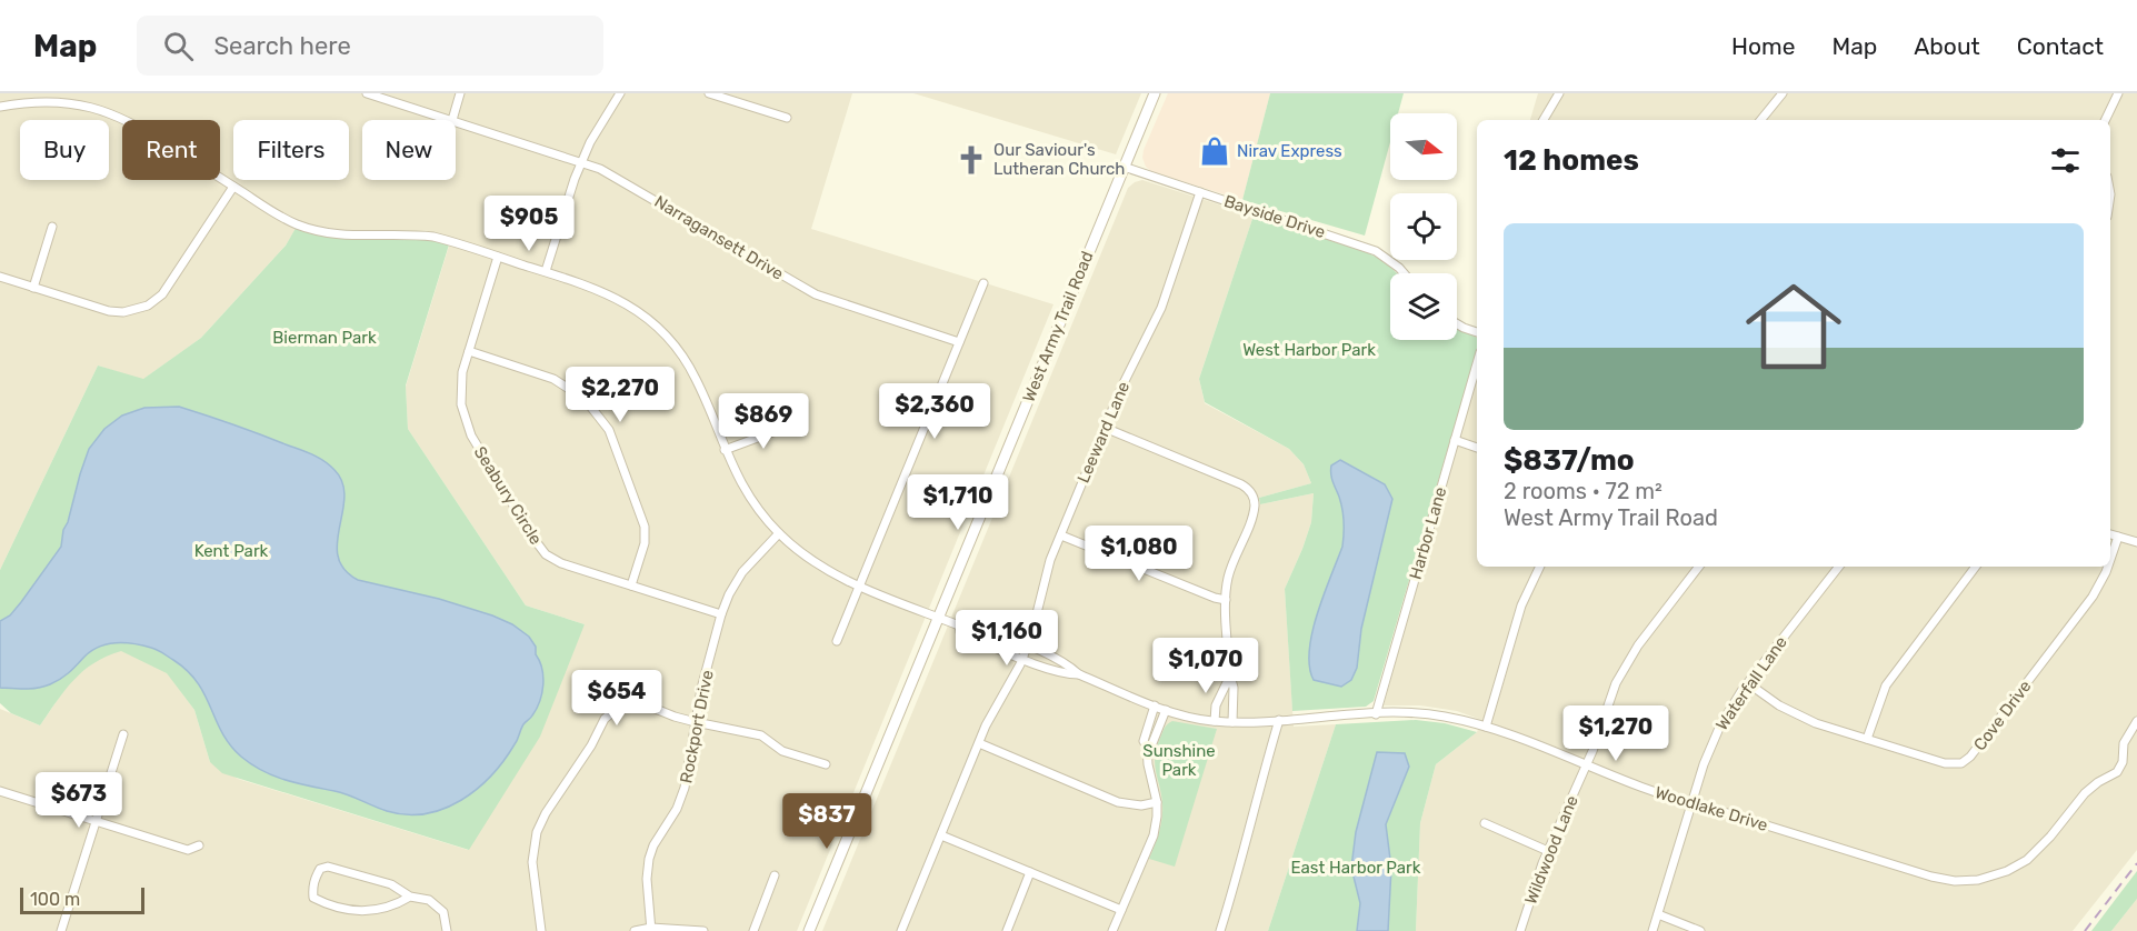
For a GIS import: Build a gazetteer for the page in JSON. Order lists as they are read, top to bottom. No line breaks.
{"streets":{"main road":["West Army Trail Road"],"street":["Bayside Drive","Narragansett Drive","Leeward Lane","Seabury Circle","Harbor Lane","Waterfall Lane","Cove Drive","Rockport Drive","Woodlake Drive","Wildwood Lane"]},"crossings":[["Bayside Drive","West Army Trail Road"],["Bayside Drive","Leeward Lane"],["West Army Trail Road","Woodlake Drive"],["Leeward Lane","Woodlake Drive"],["Seabury Circle","Rockport Drive"],["Seabury Circle","Woodlake Drive"],["Harbor Lane","Woodlake Drive"],["Waterfall Lane","Cove Drive"],["Waterfall Lane","Woodlake Drive"],["Rockport Drive","Woodlake Drive"],["Woodlake Drive","Wildwood Lane"]],"parks":["Bierman Park","West Harbor Park","Kent Park","Sunshine Park","East Harbor Park"],"places":{"shop":["Nirav Express"],"church":["Our Saviour's Lutheran Church"]},"scale_bar":"100 m","north":"right","page":{"header":"Map","search":"Search here","nav":["Home","Map","About","Contact"],"chip":["Buy","Rent","Filters","New"],"heading":"12 homes","price":["$905","$2,270","$2,360","$869","$1,710","$1,080","$1,160","$1,070","$654","$1,270","$673","$837"],"list":[{"name":"$837/mo","note":"2 rooms · 72 m² · West Army Trail Road"}],"scale":"100 m"}}
